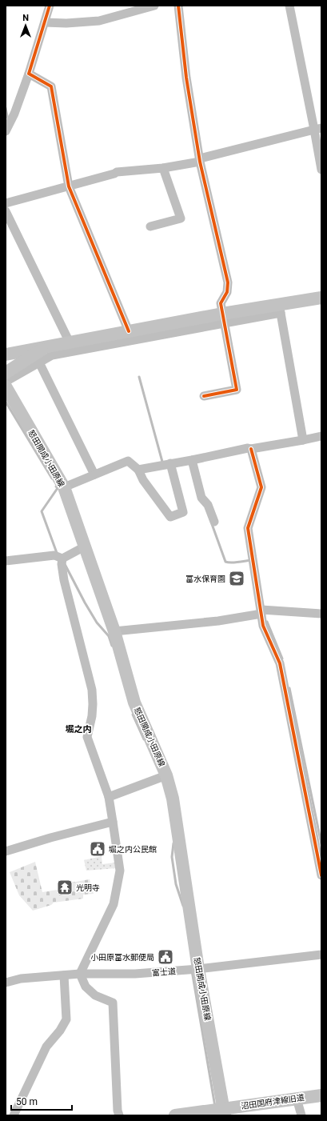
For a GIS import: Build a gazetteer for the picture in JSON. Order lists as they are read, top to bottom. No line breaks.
{"streets":{"main road":["怒田開成小田原線","沼田国府津線旧道"],"street":["富士道"]},"crossings":[["怒田開成小田原線","富士道"],["怒田開成小田原線","沼田国府津線旧道"]],"districts":["堀之内"],"places":{"school or university":["富水保育園"],"public building":["堀之内公民館","小田原富水郵便局"],"temple":["光明寺"]},"scale_bar":"50 m","north":"top"}
